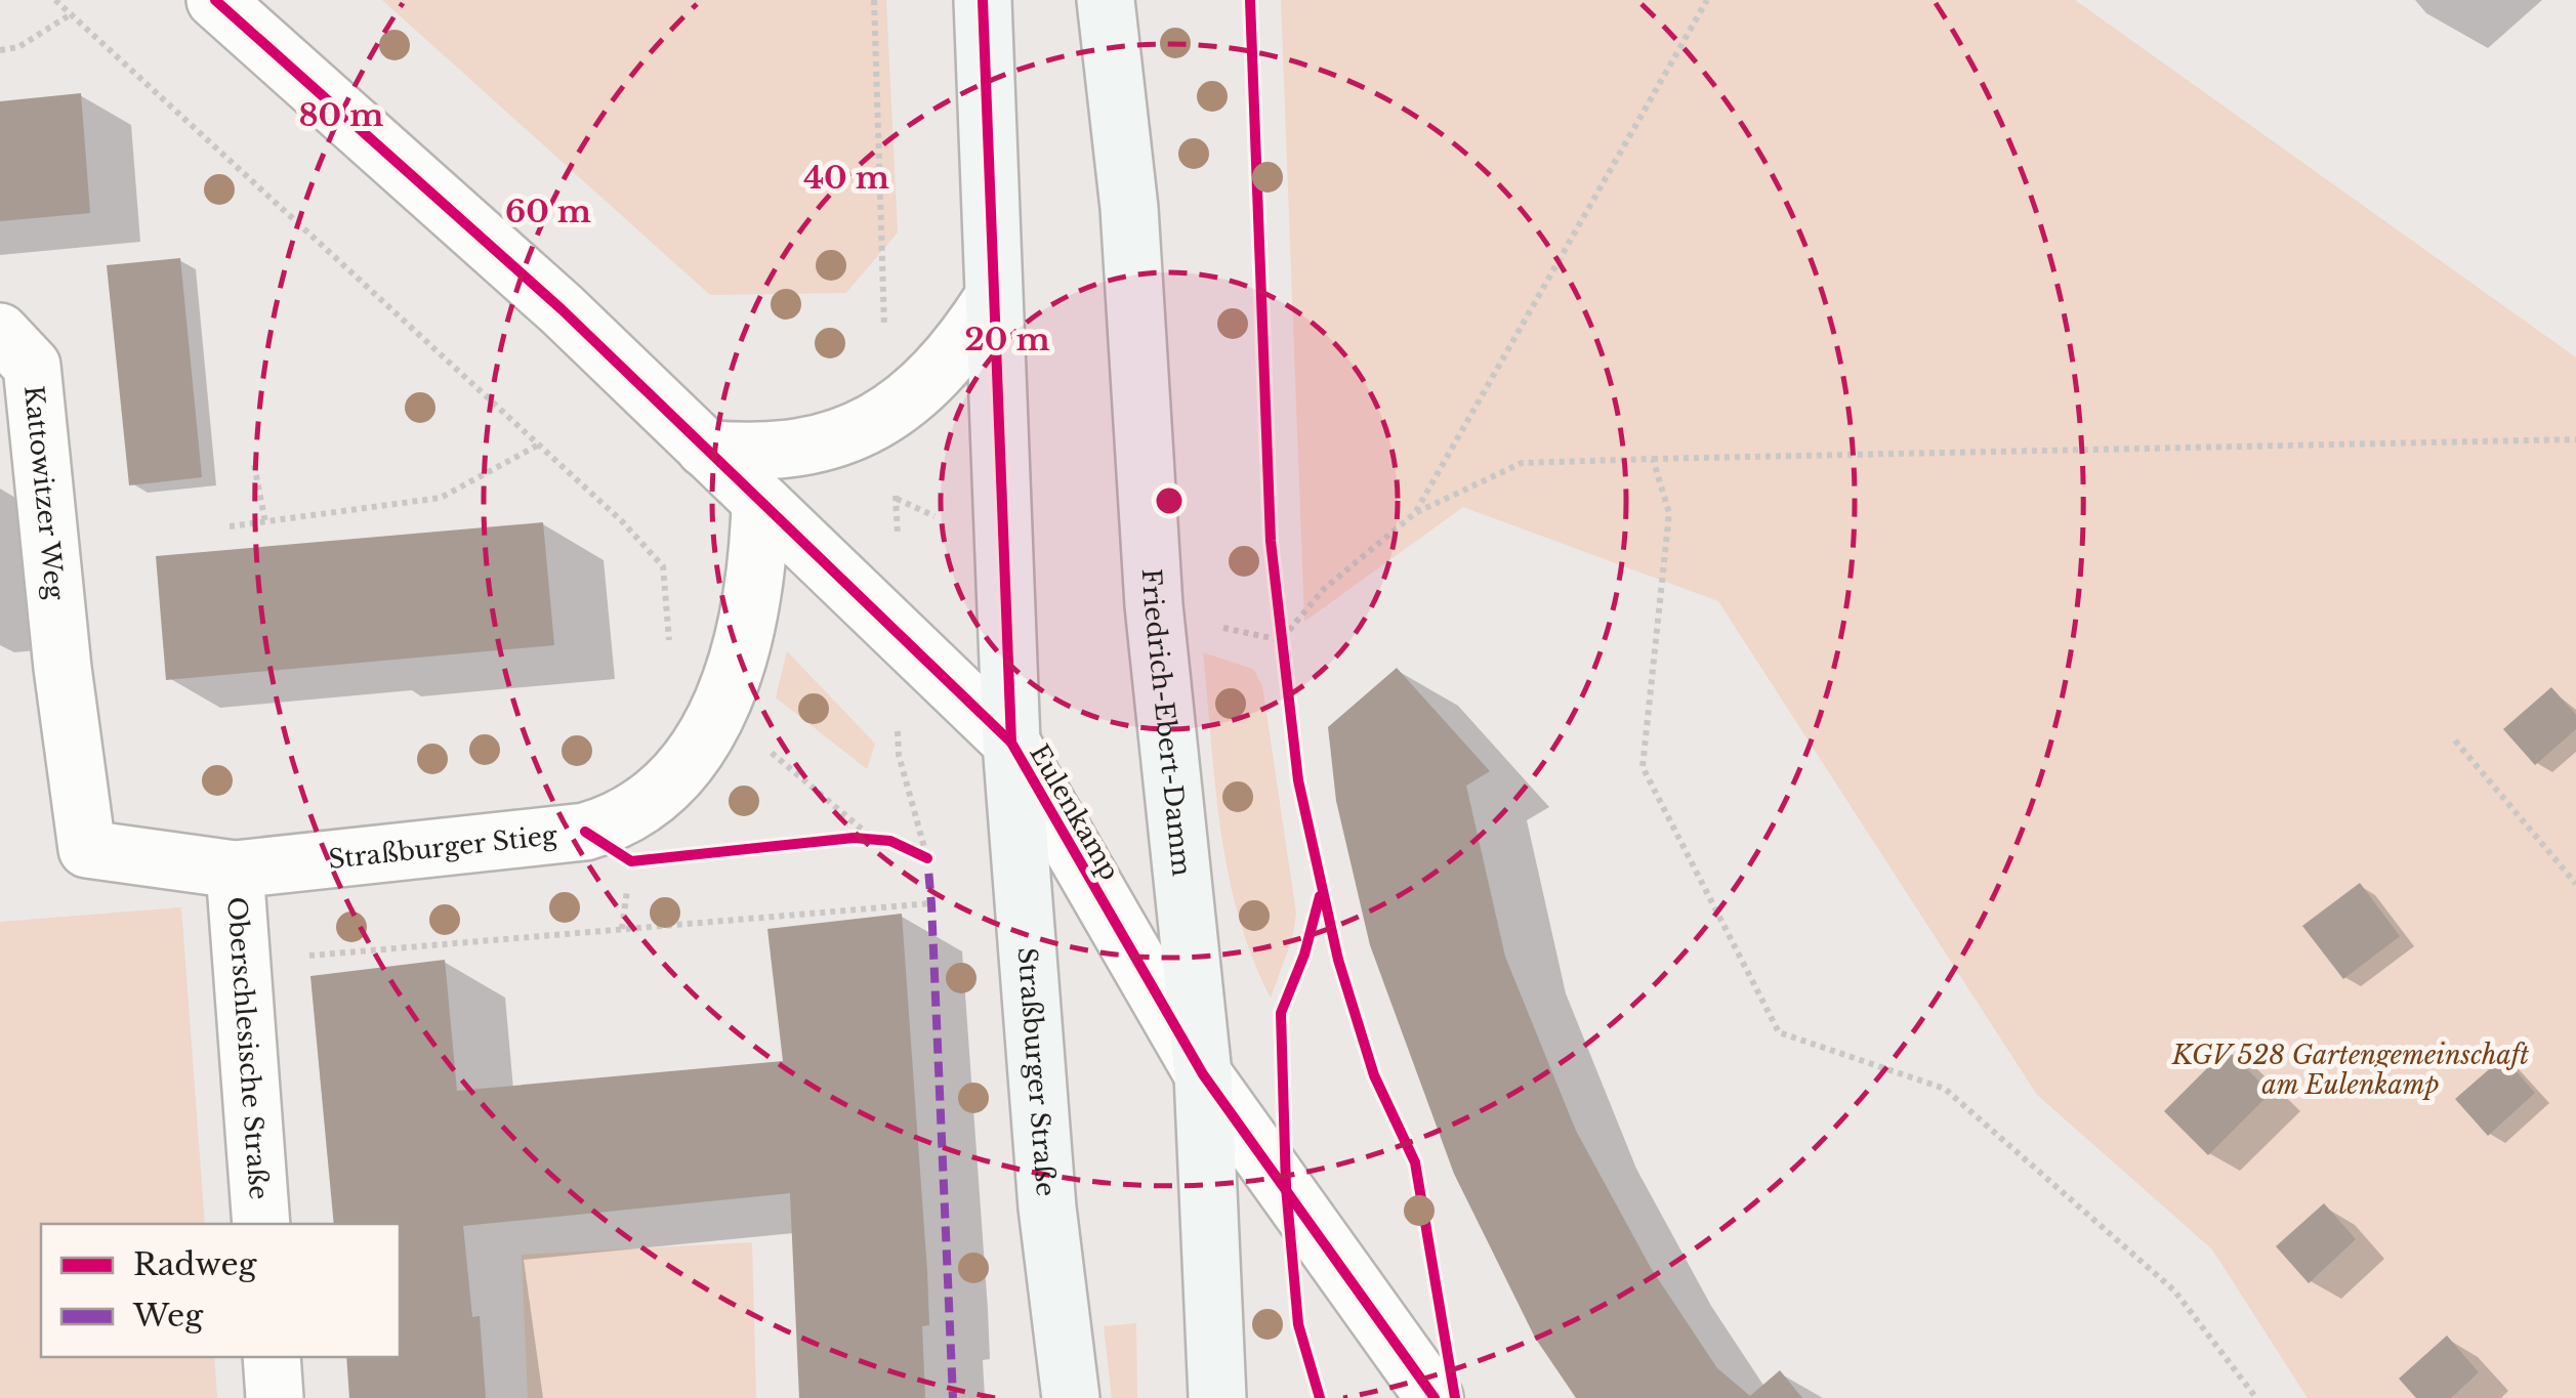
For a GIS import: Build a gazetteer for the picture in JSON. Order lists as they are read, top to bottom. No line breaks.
{"streets":{"main road":["Friedrich-Ebert-Damm","Straßburger Straße"],"street":["Kattowitzer Weg","Eulenkamp","Straßburger Stieg","Oberschlesische Straße"]},"crossings":[["Kattowitzer Weg","Straßburger Stieg"],["Friedrich-Ebert-Damm","Eulenkamp"],["Eulenkamp","Straßburger Stieg"],["Eulenkamp","Straßburger Straße"],["Straßburger Stieg","Oberschlesische Straße"]],"parks":["KGV 528 Gartengemeinschaft am Eulenkamp"],"legend":["Radweg","Weg"],"rings":["80 m","40 m","60 m","20 m"]}
